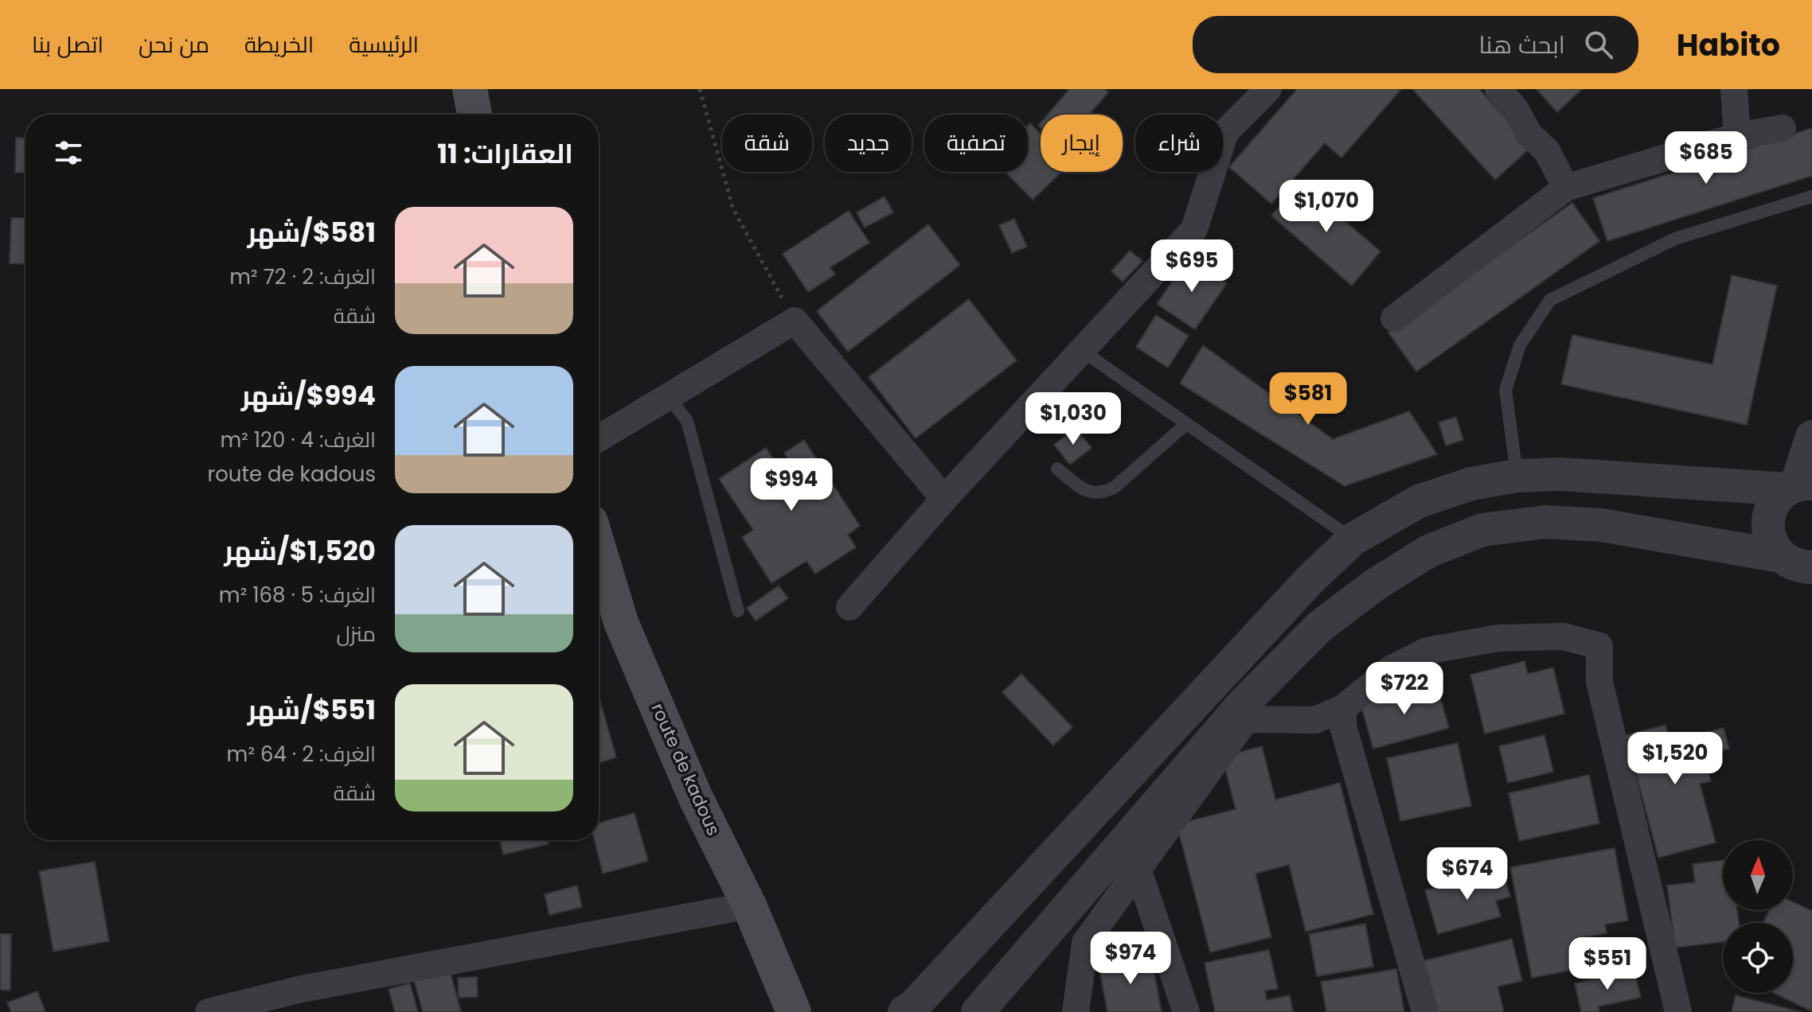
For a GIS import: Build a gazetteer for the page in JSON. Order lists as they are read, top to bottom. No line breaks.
{"streets":{"main road":["route de kadous"]},"north":"top","page":{"header":"Habito","search":"ابحث هنا","nav":["الرئيسية","الخريطة","من نحن","اتصل بنا"],"chip":["شراء","إيجار","تصفية","جديد","شقة"],"heading":"العقارات: 11","price":["$685","$1,070","$695","$581","$1,030","$994","$722","$1,520","$674","$974","$551"],"list":[{"name":"$581/شهر","note":"الغرف: 2 · 72 m² · شقة"},{"name":"$994/شهر","note":"الغرف: 4 · 120 m² · route de kadous"},{"name":"$1,520/شهر","note":"الغرف: 5 · 168 m² · منزل"},{"name":"$551/شهر","note":"الغرف: 2 · 64 m² · شقة"}]}}
